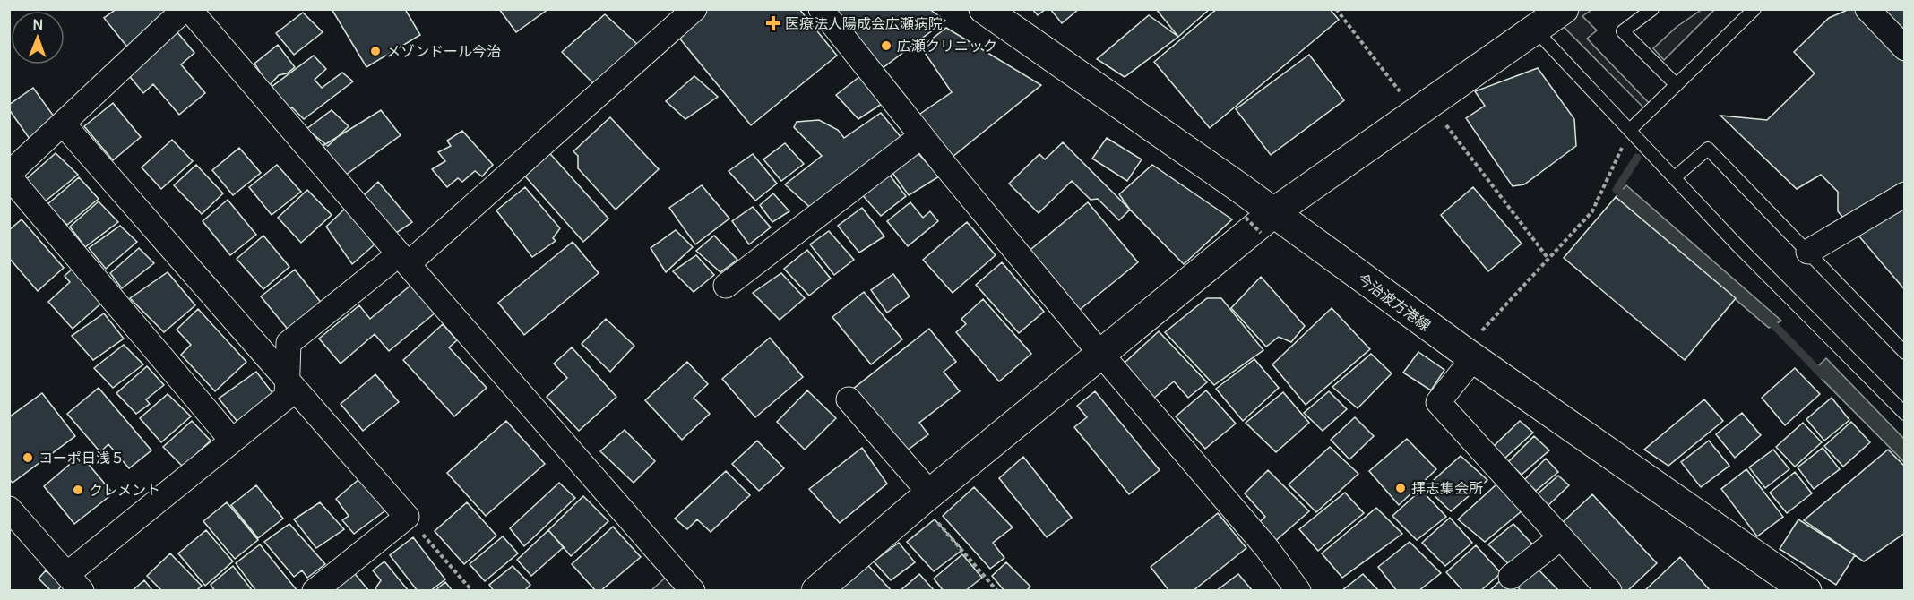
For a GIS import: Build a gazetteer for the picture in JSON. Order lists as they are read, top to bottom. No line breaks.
{"streets":{"main road":["今治波方港線"]},"places":{"health":["医療法人陽成会広瀬病院"],"other":["広瀬クリニック","メゾンドール今治","コーポ日浅５","拝志集会所","クレメント"]},"north":"top"}
